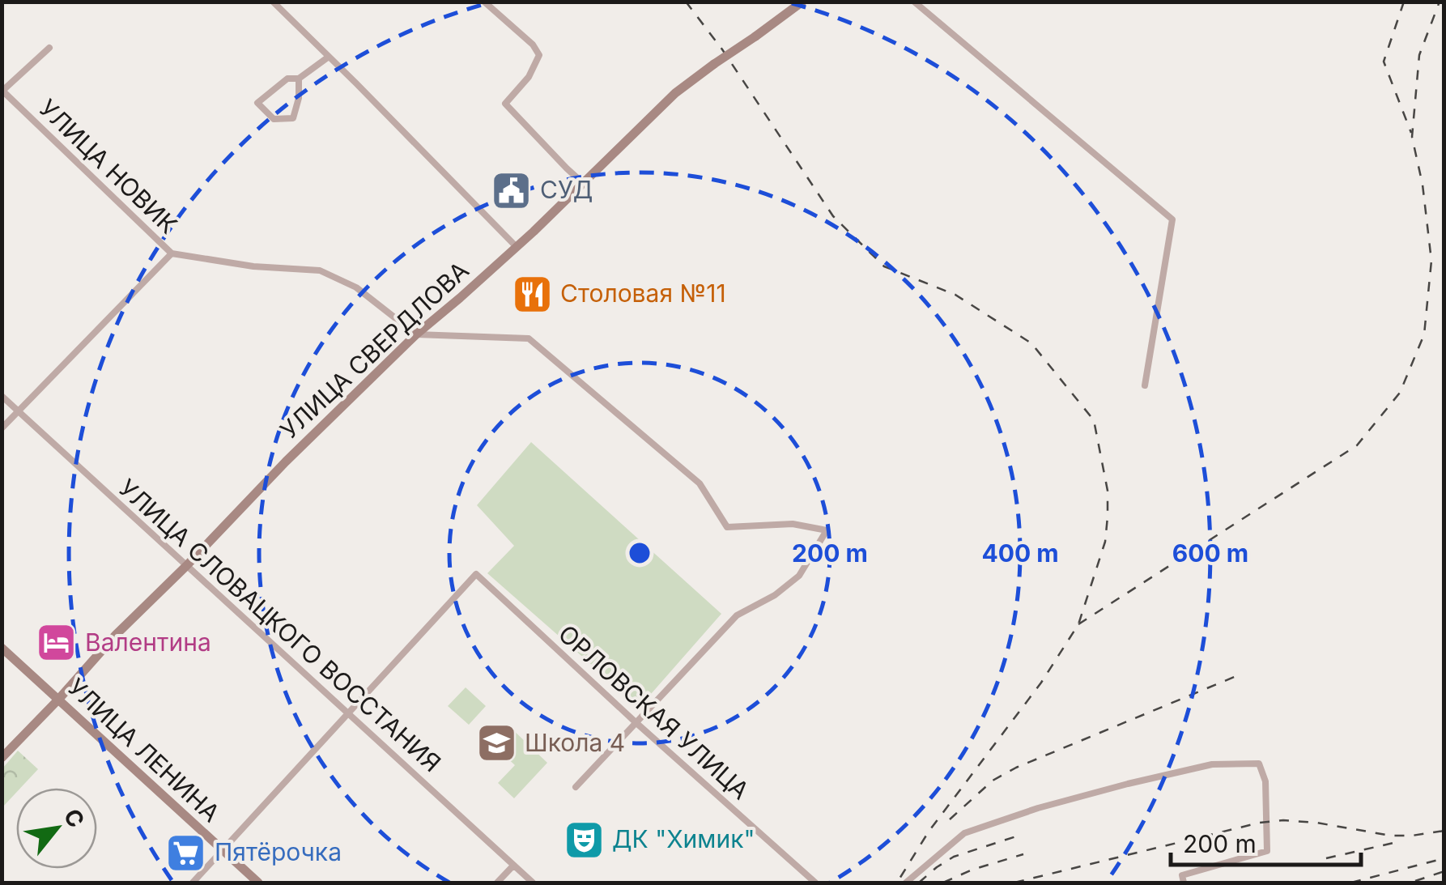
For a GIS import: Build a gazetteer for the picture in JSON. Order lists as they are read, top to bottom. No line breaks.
{"streets":{"main road":["УЛИЦА СВЕРДЛОВА","УЛИЦА ЛЕНИНА"],"street":["УЛИЦА НОВИК","УЛИЦА СЛОВАЦКОГО ВОССТАНИЯ","ОРЛОВСКАЯ УЛИЦА"]},"crossings":[["УЛИЦА НОВИК","УЛИЦА СВЕРДЛОВА"],["УЛИЦА СВЕРДЛОВА","УЛИЦА СЛОВАЦКОГО ВОССТАНИЯ"],["УЛИЦА СВЕРДЛОВА","УЛИЦА ЛЕНИНА"],["УЛИЦА СЛОВАЦКОГО ВОССТАНИЯ","ОРЛОВСКАЯ УЛИЦА"]],"places":{"public building":["СУД"],"restaurant":["Столовая №11"],"hotel":["Валентина"],"school or university":["Школа 4"],"theatre":["ДК \"Химик\""],"supermarket":["Пятёрочка"]},"scale_bar":"200 m","north":"top right","rings":["200 m","400 m","600 m"]}
